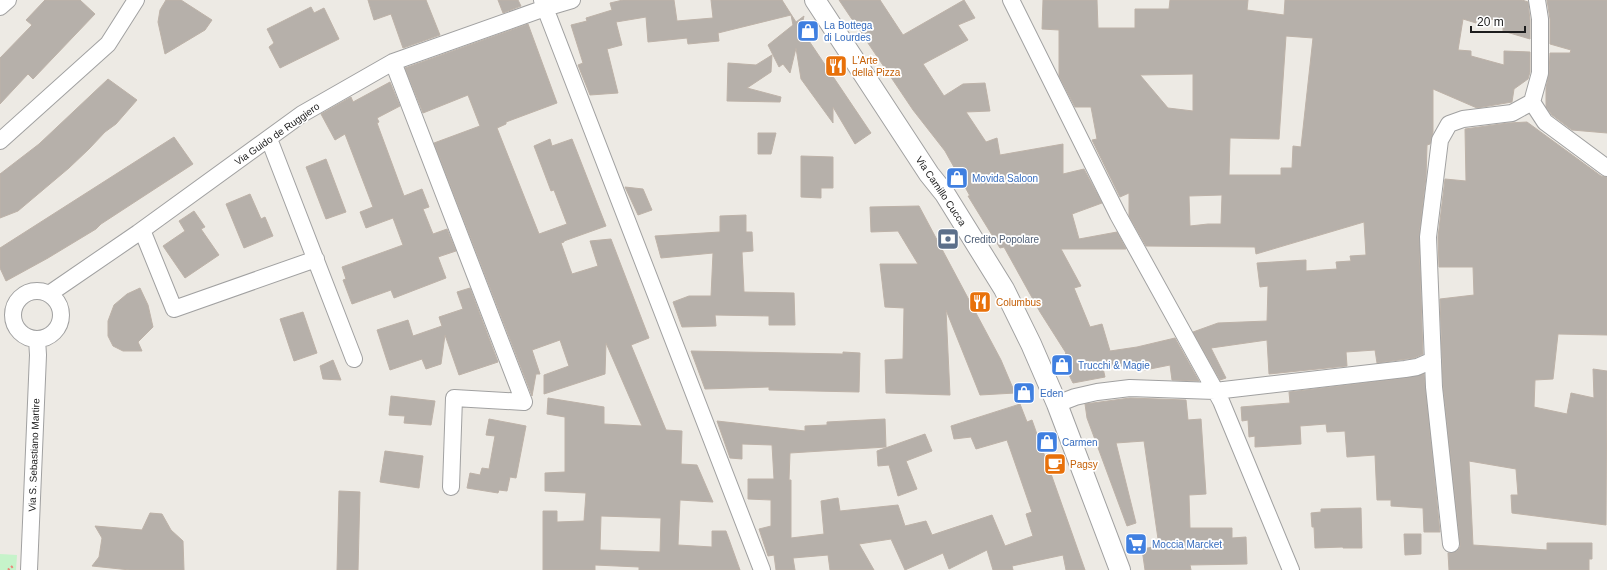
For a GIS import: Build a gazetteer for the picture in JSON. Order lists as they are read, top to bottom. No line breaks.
{"streets":{"street":["Via Guido de Ruggiero","Via Camillo Cucca","Via S. Sebastiano Martire"]},"crossings":[["Via Guido de Ruggiero","Via S. Sebastiano Martire"]],"places":{"shop":["La Bottega di Lourdes","Movida Saloon","Trucchi & Magie","Eden","Carmen"],"restaurant":["L'Arte della Pizza","Columbus"],"bank":["Credito Popolare"],"cafe":["Pagsy"],"supermarket":["Moccia Marcket"]},"scale_bar":"20 m"}
